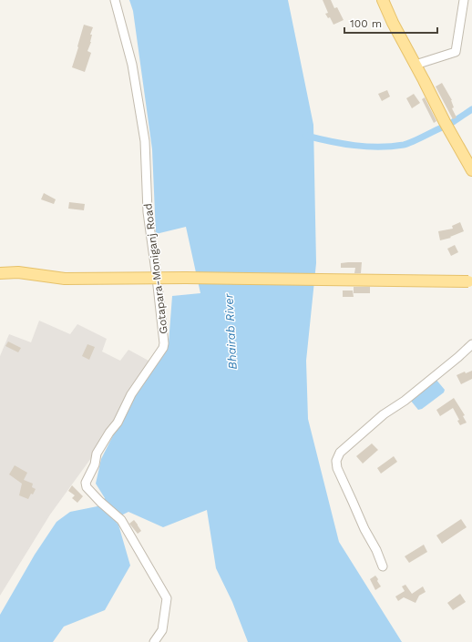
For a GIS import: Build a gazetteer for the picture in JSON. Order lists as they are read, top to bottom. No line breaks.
{"streets":{"street":["Gotapara-Moniganj Road"]},"water":["Bhairab River"],"scale_bar":"100 m"}
